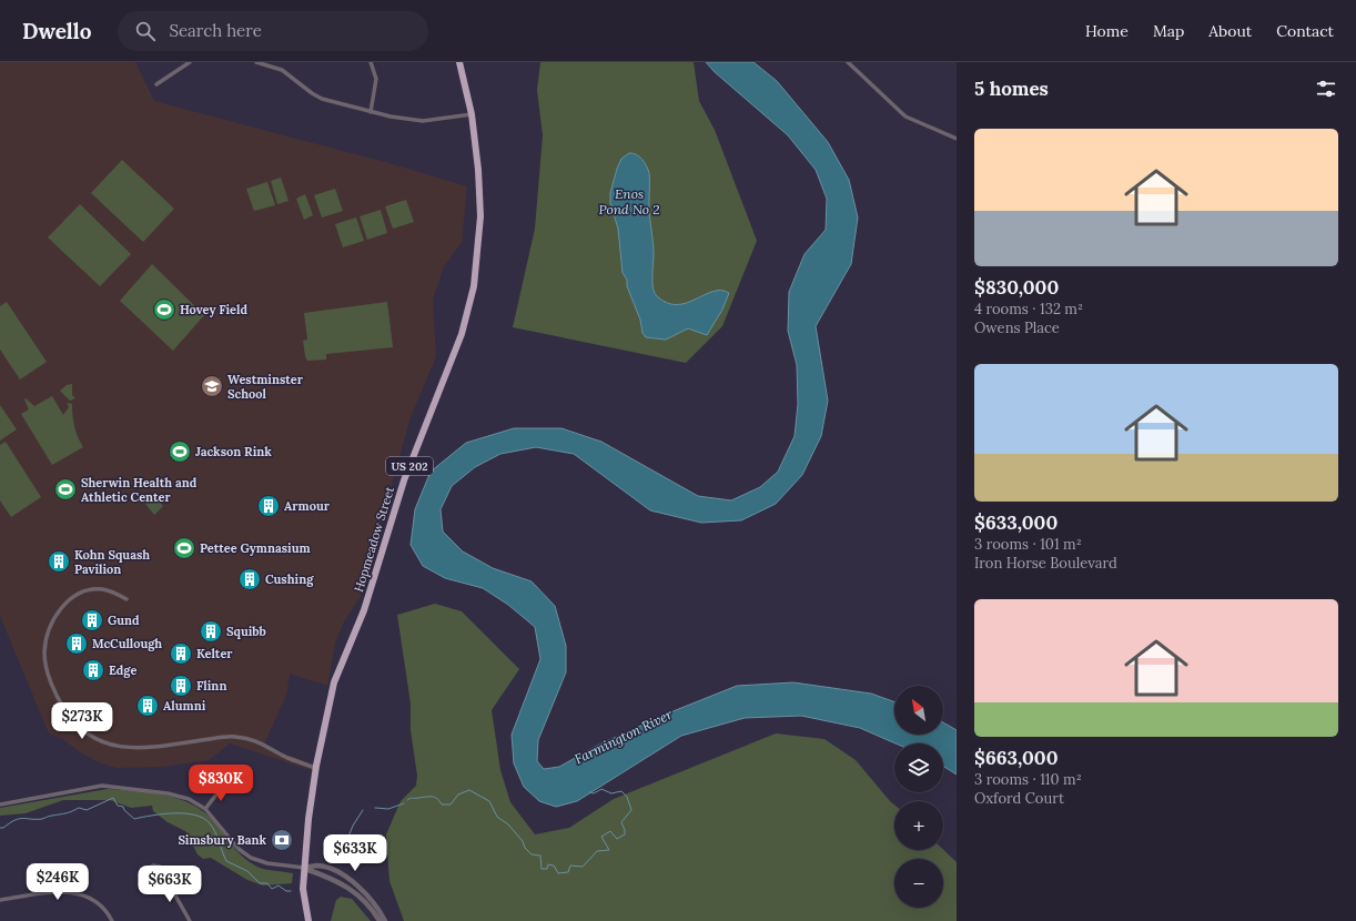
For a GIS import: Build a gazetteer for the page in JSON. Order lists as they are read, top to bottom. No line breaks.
{"streets":{"highway":["US 202","Hopmeadow Street"]},"water":["Enos Pond No 2","Farmington River"],"places":{"sports":["Hovey Field","Jackson Rink","Sherwin Health and Athletic Center","Pettee Gymnasium"],"school or university":["Westminster School"],"building":["Armour","Kohn Squash Pavilion","Cushing","Gund","Squibb","McCullough","Kelter","Edge","Flinn","Alumni"],"bank":["Simsbury Bank"]},"north":"top left","page":{"header":"Dwello","search":"Search here","nav":["Home","Map","About","Contact"],"heading":"5 homes","list":[{"name":"$830,000","note":"4 rooms · 132 m² · Owens Place"},{"name":"$633,000","note":"3 rooms · 101 m² · Iron Horse Boulevard"},{"name":"$663,000","note":"3 rooms · 110 m² · Oxford Court"}],"map_buttons":["+","−"],"price":["$273K","$830K","$633K","$246K","$663K"]}}
